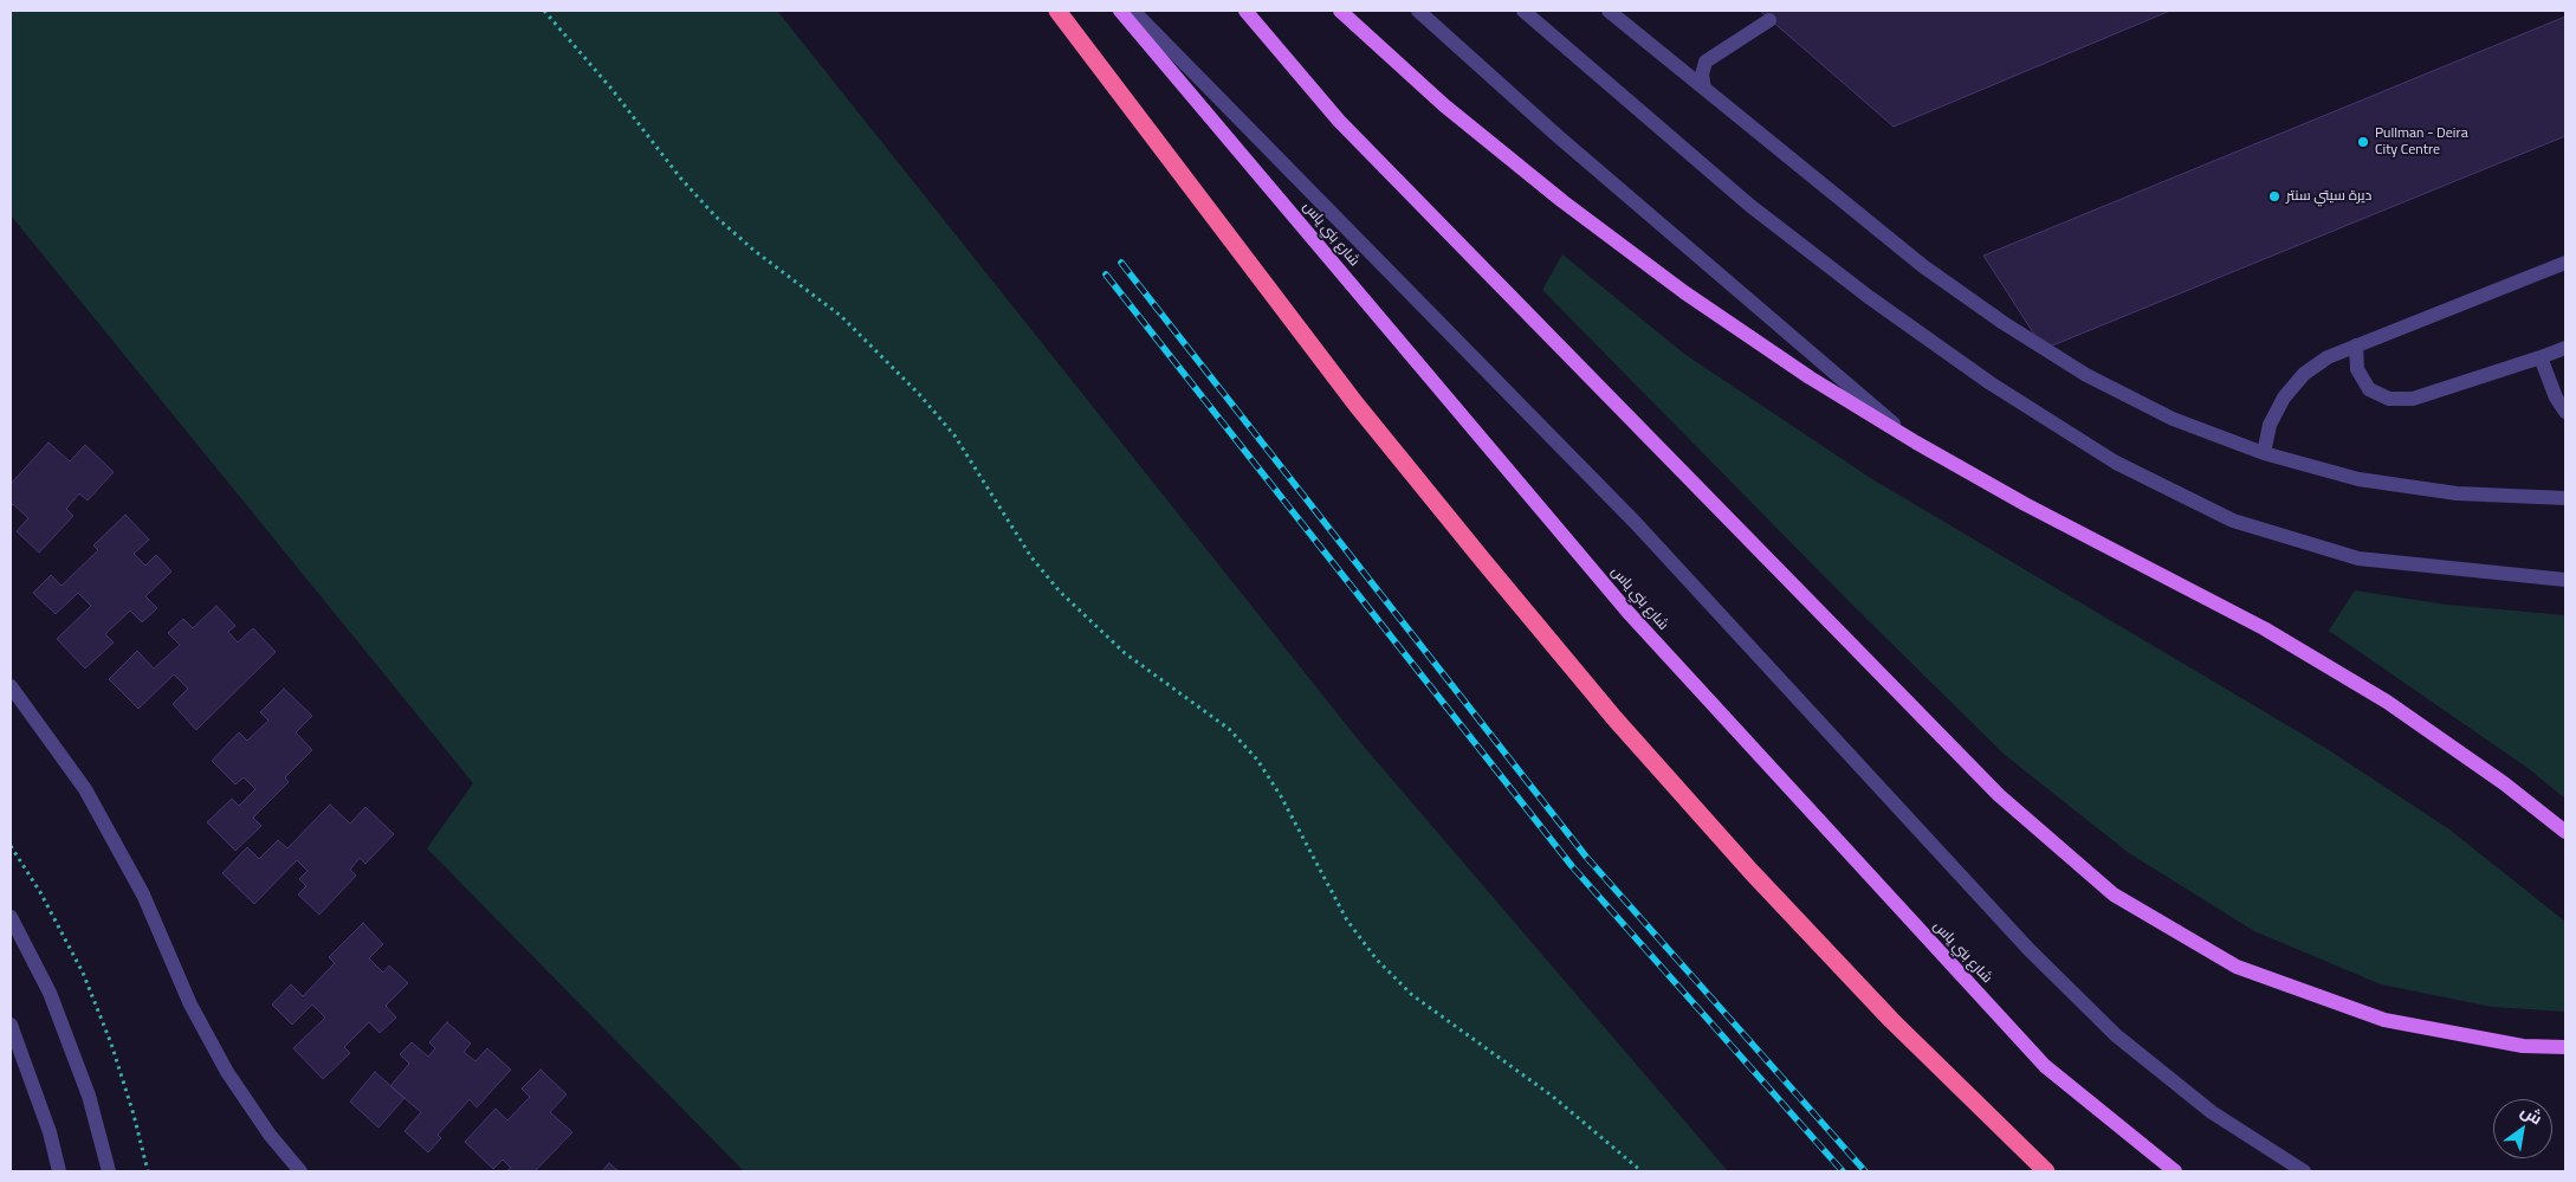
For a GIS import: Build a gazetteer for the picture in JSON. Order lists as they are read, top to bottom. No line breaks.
{"streets":{"main road":["شارع بني ياس"]},"places":["Pullman - Deira City Centre","ديرة سيتي سنتر"],"north":"top right"}
